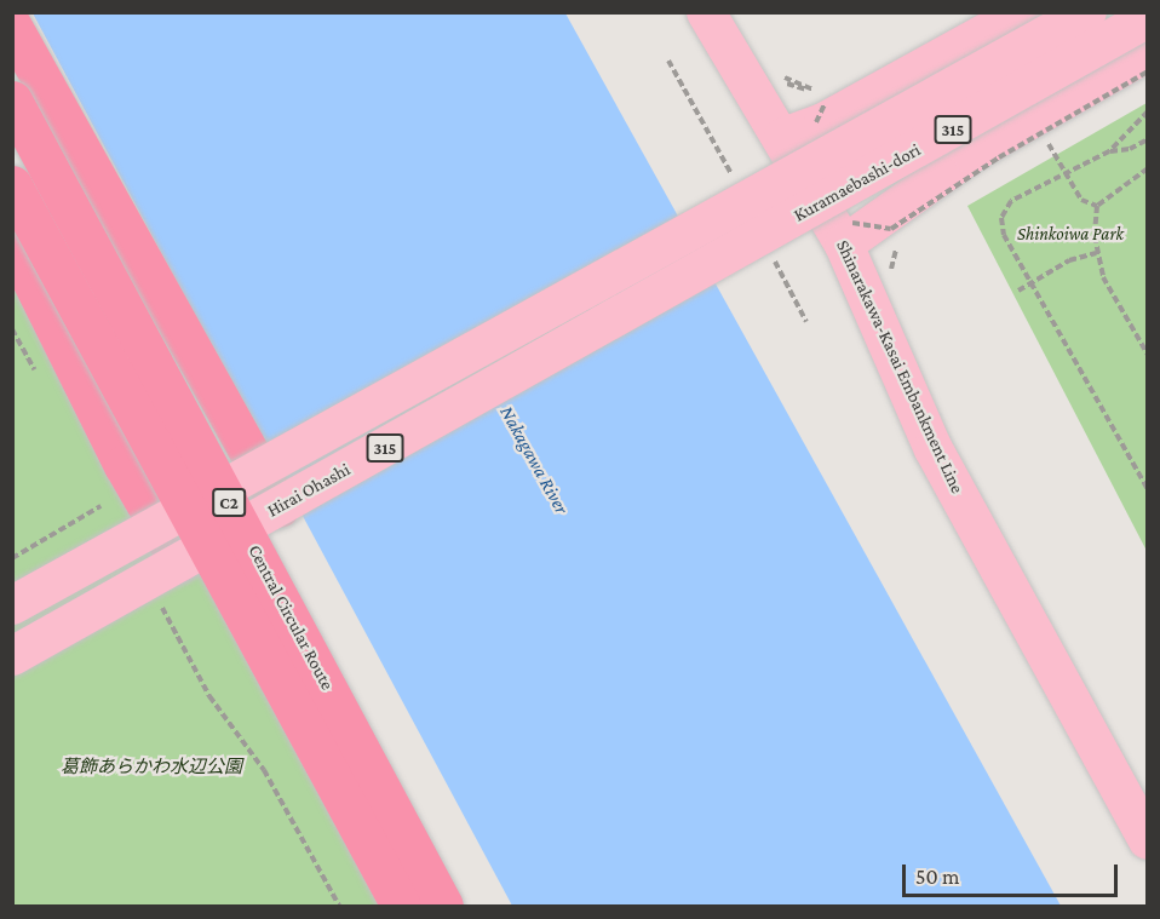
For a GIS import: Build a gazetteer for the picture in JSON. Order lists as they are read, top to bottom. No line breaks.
{"streets":{"highway":["C2","Central Circular Route"],"main road":["315","Kuramaebashi-dori","Shinarakawa-Kasai Embankment Line","Hirai Ohashi"]},"crossings":[["315","Kuramaebashi-dori"],["Kuramaebashi-dori","Hirai Ohashi"]],"water":["Nakagawa River"],"parks":["Shinkoiwa Park","葛飾あらかわ水辺公園"],"scale_bar":"50 m"}
